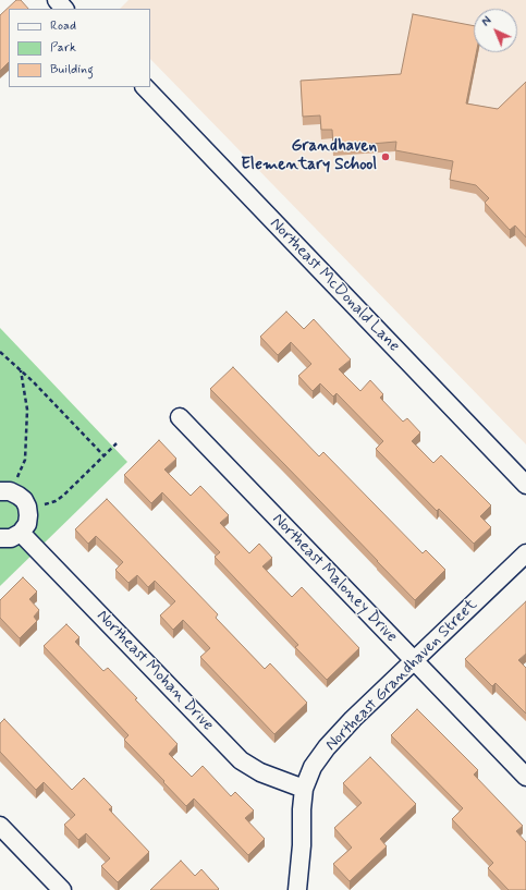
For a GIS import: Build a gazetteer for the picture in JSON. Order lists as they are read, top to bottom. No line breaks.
{"streets":{"street":["Northeast McDonald Lane","Northeast Maloney Drive","Northeast Mohan Drive","Northeast Grandhaven Street"]},"crossings":[["Northeast Maloney Drive","Northeast Grandhaven Street"],["Northeast Mohan Drive","Northeast Grandhaven Street"]],"places":["Grandhaven Elementary School"],"legend":["Road","Park","Building"],"north":"top left"}
